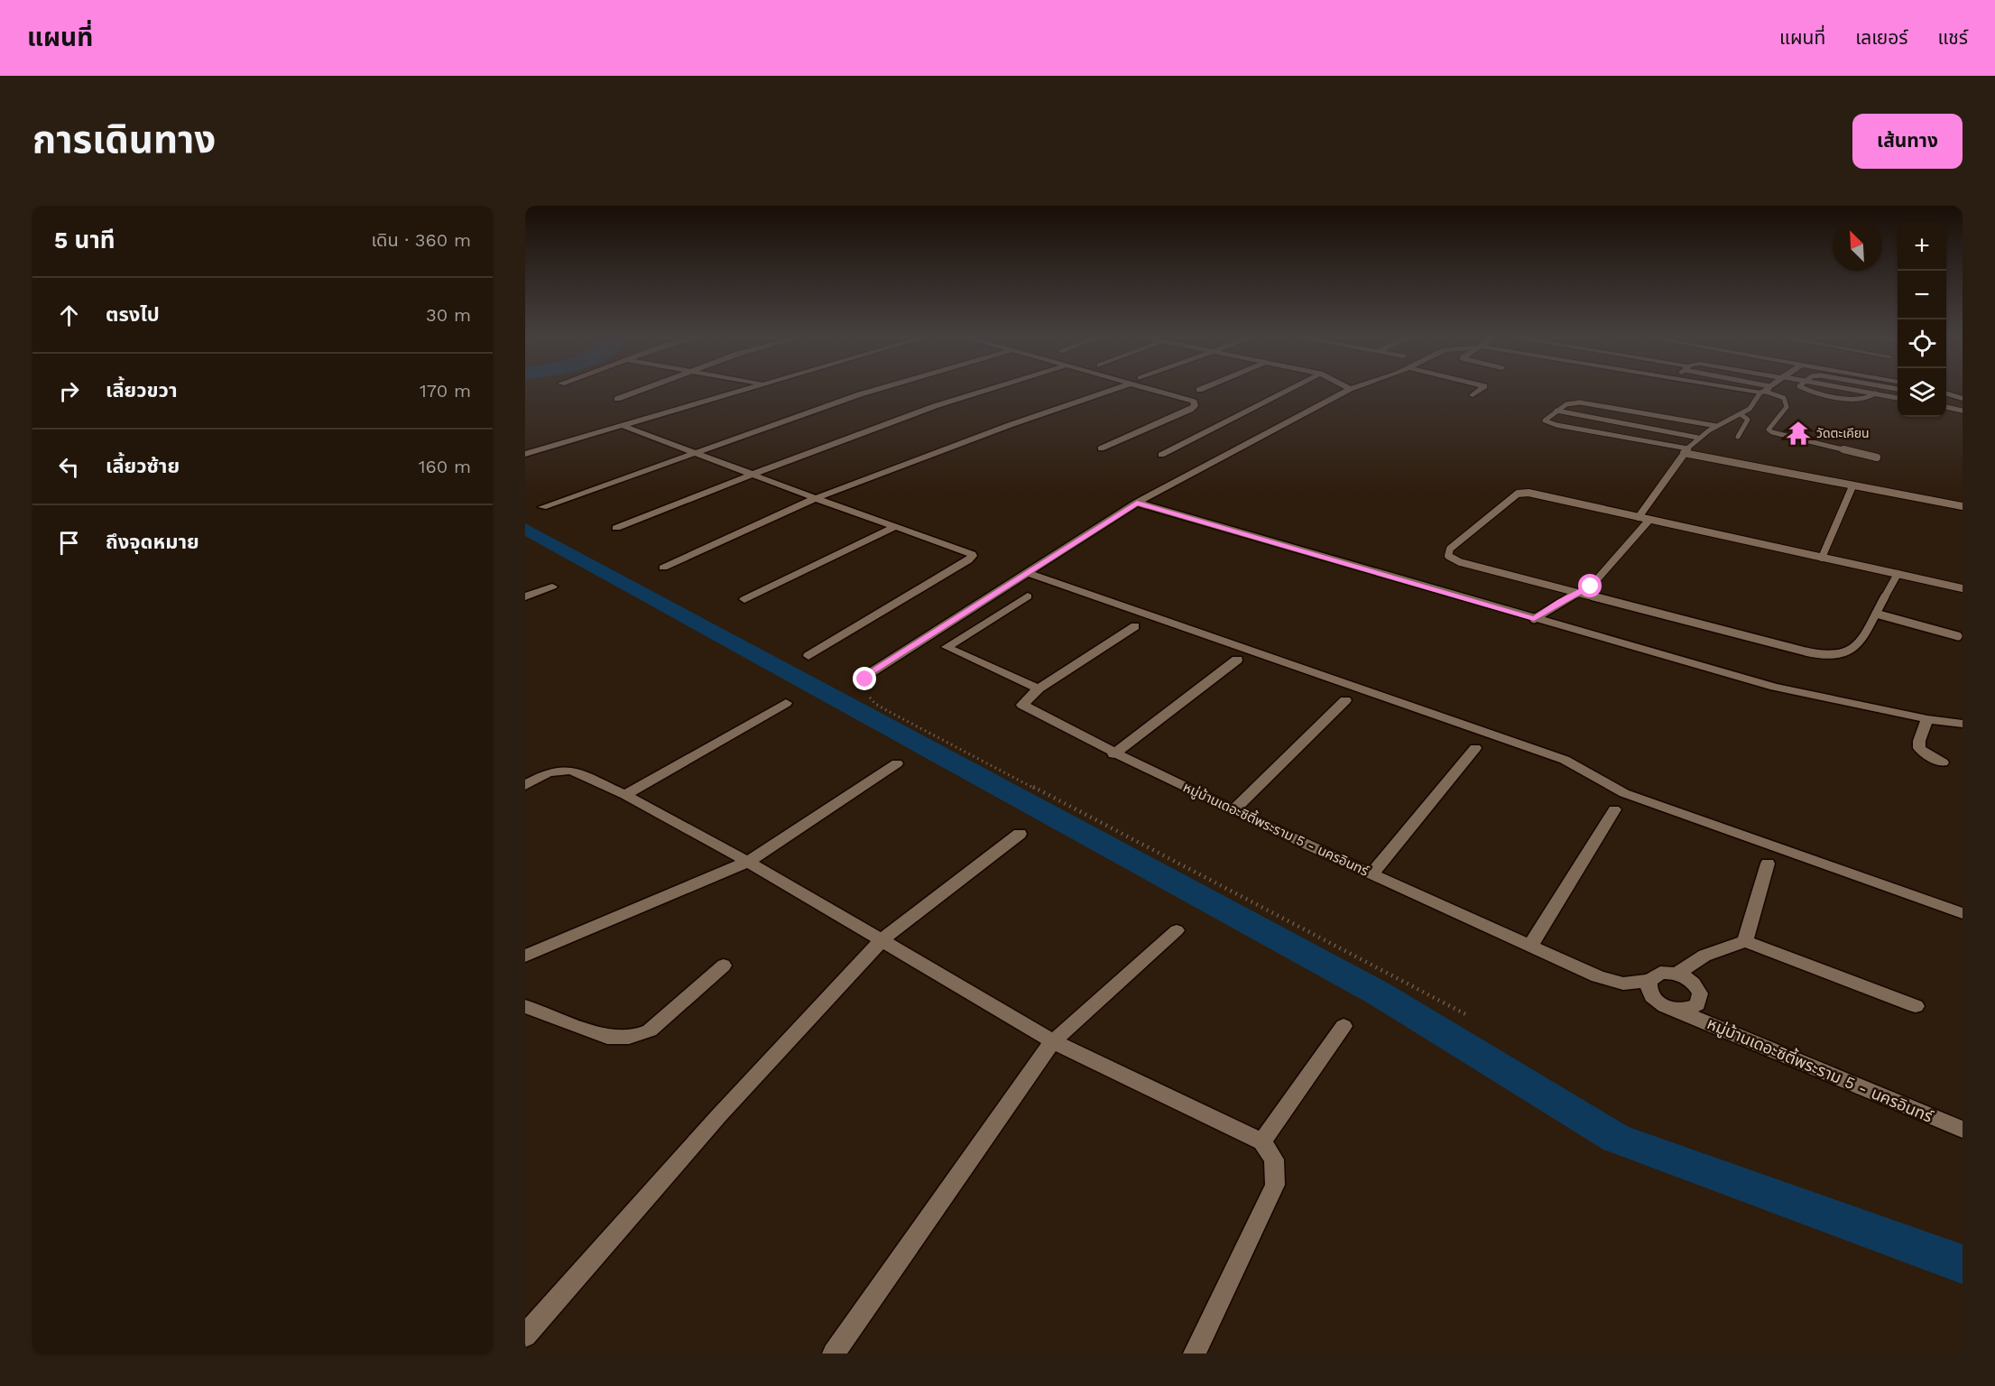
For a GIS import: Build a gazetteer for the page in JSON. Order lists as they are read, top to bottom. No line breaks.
{"streets":{"street":["หมู่บ้านเดอะซิตี้พระราม 5 - นครอินทร์"]},"places":{"temple":["วัดตะเคียน"]},"north":"top left","page":{"header":"แผนที่","nav":["แผนที่","เลเยอร์","แชร์"],"title":"การเดินทาง","buttons":"เส้นทาง","heading":["5 นาที","เดิน · 360 m"],"map_buttons":["+","−"],"list":[["ตรงไป","30 m"],["เลี้ยวขวา","170 m"],["เลี้ยวซ้าย","160 m"],"ถึงจุดหมาย"]}}
